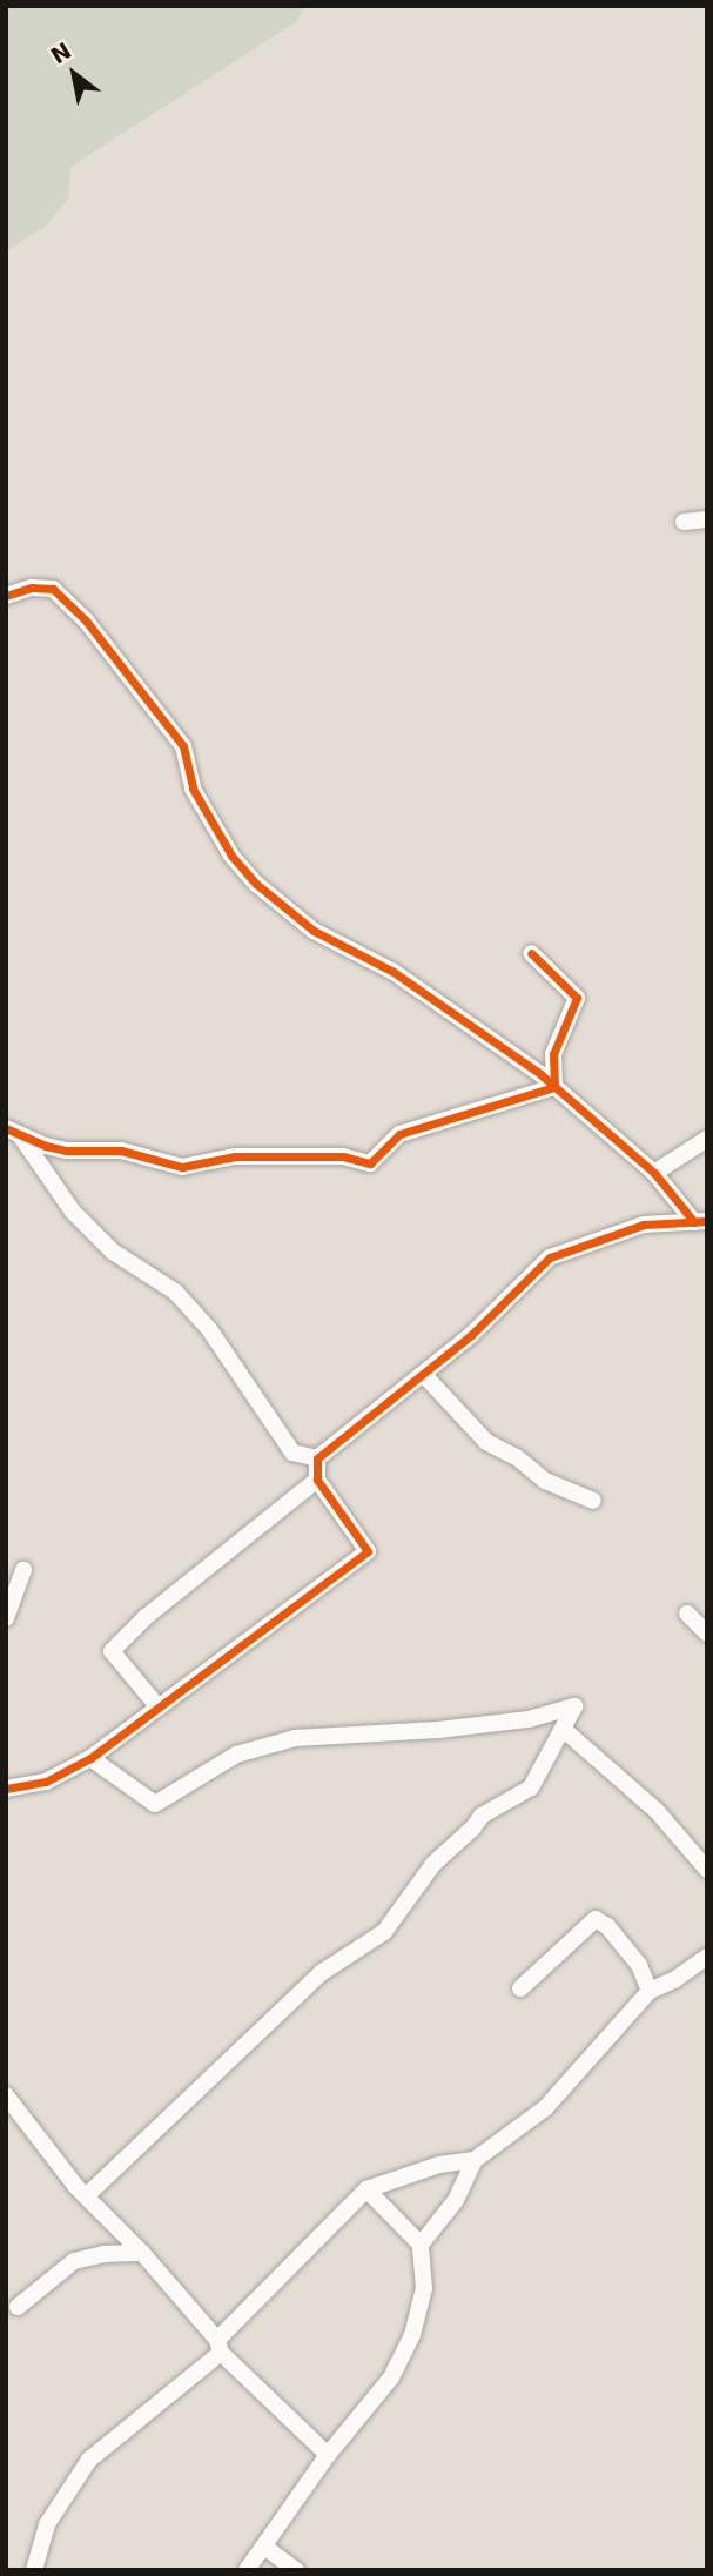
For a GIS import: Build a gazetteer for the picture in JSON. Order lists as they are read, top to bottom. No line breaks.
{"north":"top left"}
